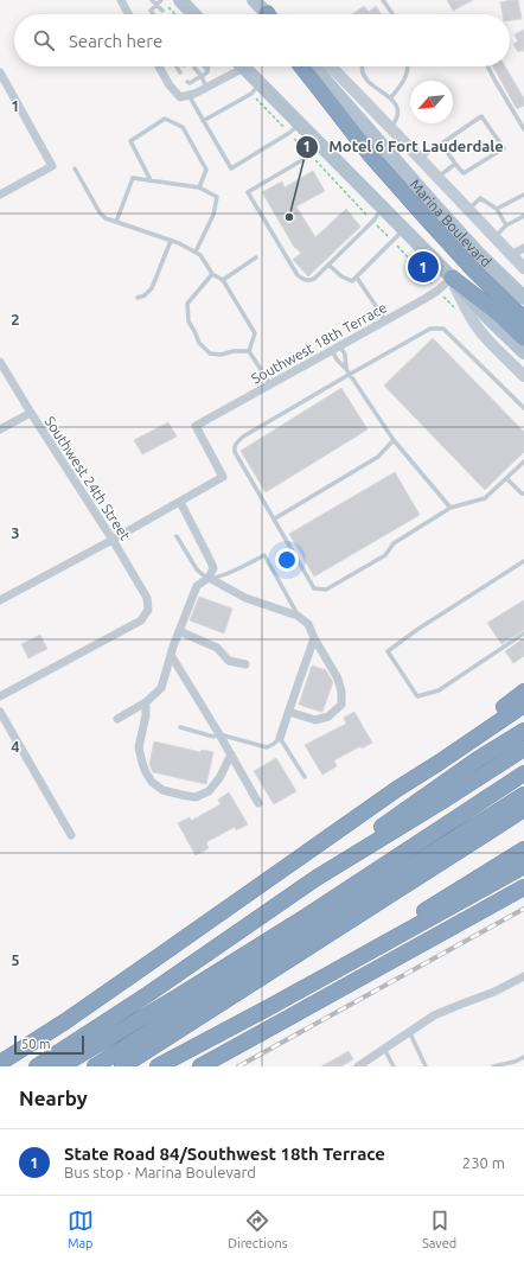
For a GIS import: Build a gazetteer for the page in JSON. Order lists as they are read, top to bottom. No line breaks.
{"streets":{"main road":["Marina Boulevard"],"street":["Southwest 18th Terrace","Southwest 24th Street"]},"places":["Motel 6 Fort Lauderdale"],"scale_bar":"50 m","north":"bottom left","page":{"search":"Search here","pins":"1","scale":"50 m","heading":"Nearby","list":[{"mark":"1","name":"State Road 84/Southwest 18th Terrace","note":"Bus stop · Marina Boulevard","value":"230 m"}],"nav":["Map","Directions","Saved"]},"grid":{"rows":["1","2","3","4","5"]}}
